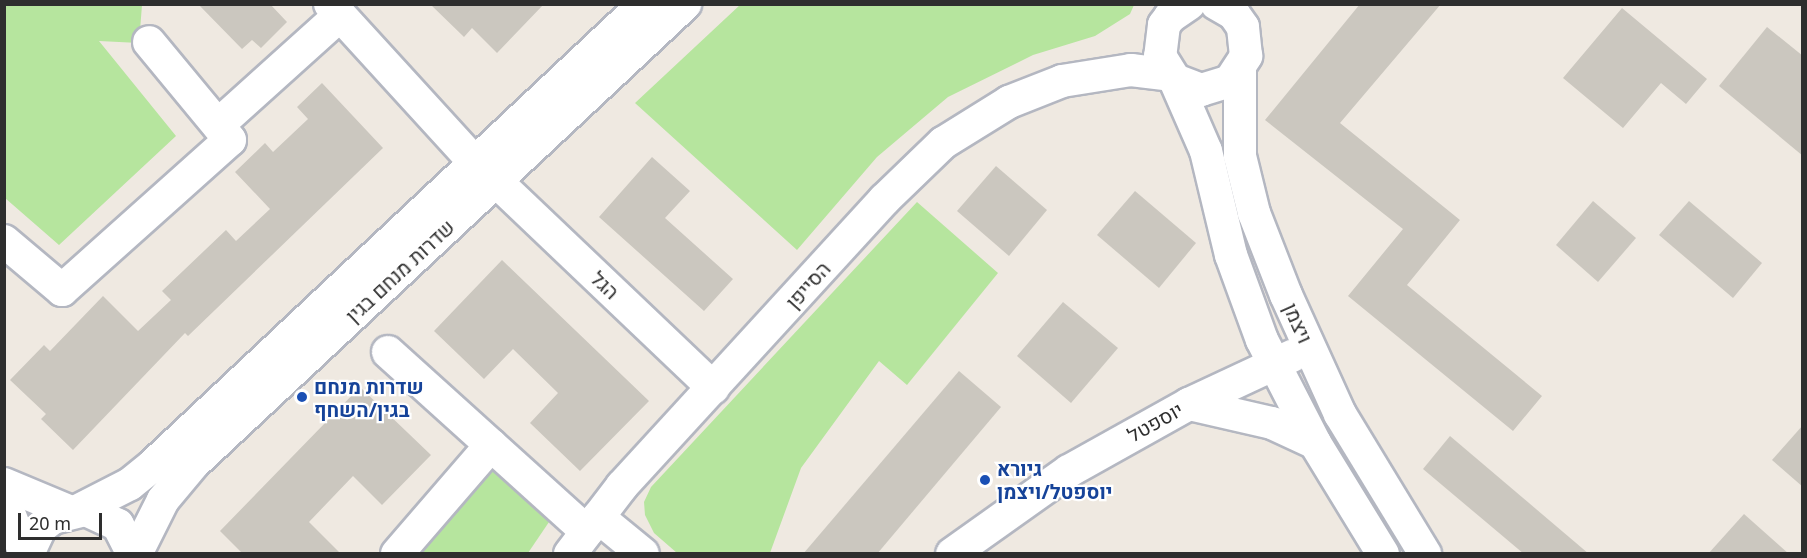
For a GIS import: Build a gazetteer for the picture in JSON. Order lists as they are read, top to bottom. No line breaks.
{"streets":{"street":["שדרות מנחם בגין","הגל","הסייפן","ויצמן","יוספטל"]},"crossings":[["שדרות מנחם בגין","הגל"],["הגל","הסייפן"],["הסייפן","ויצמן"],["ויצמן","יוספטל"]],"places":["שדרות מנחם בגין/השחף","גיורא יוספטל/ויצמן"],"scale_bar":"20 m"}
